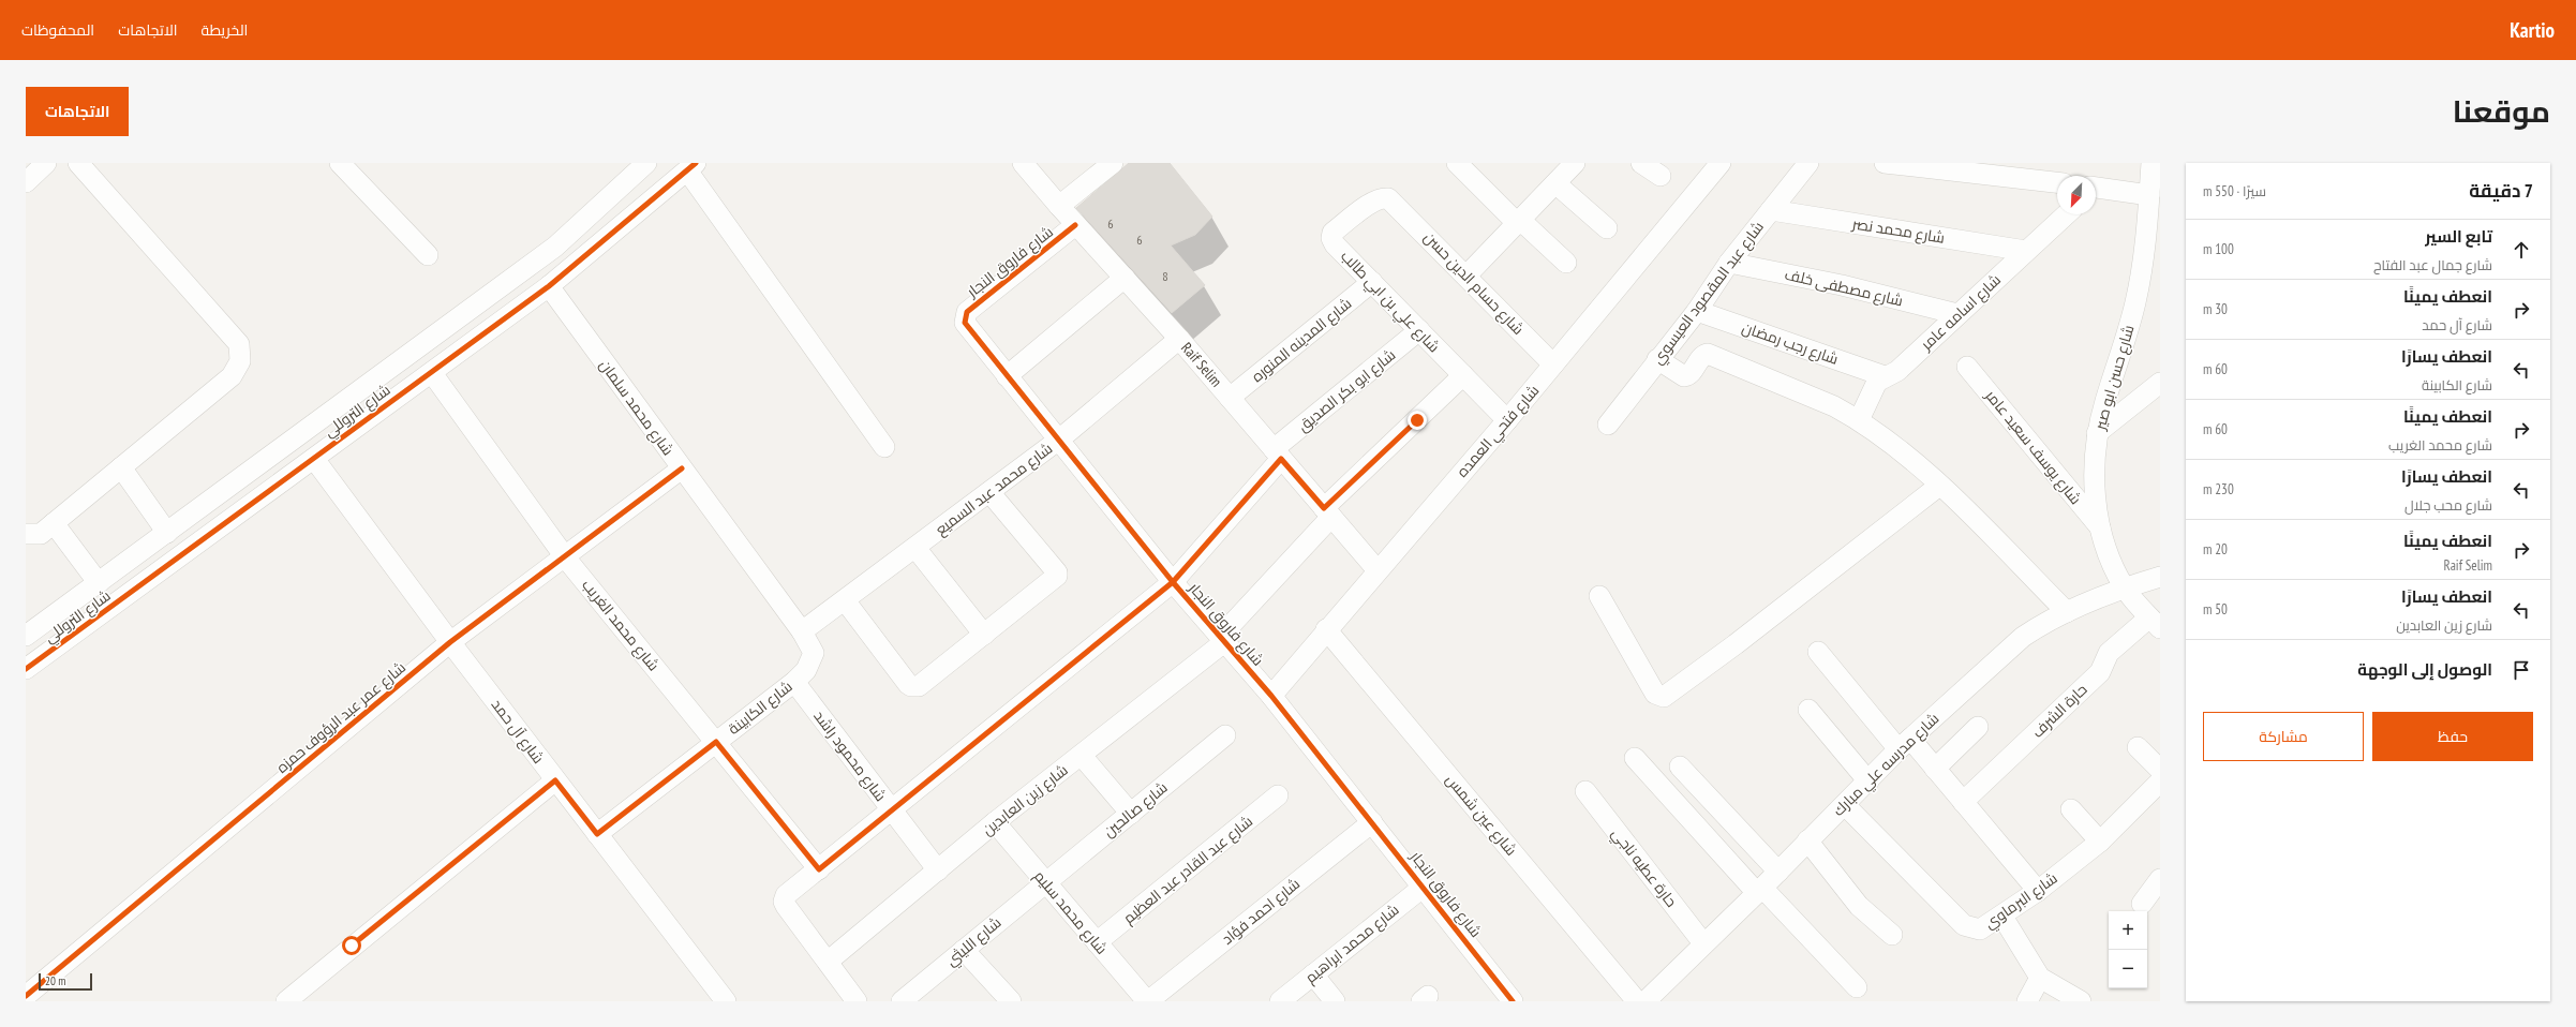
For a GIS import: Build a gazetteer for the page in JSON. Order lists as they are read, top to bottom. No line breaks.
{"streets":{"street":["شارع محمد نصر","شارع فاروق النجار","شارع حسام الدين حسن","شارع مصطفى خلف","شارع عبد المقصود العيسوي","شارع علي بن ابي طالب","شارع اسامه عامر","شارع المدينه المنوره","شارع رجب رمضان","Raif Selim","شارع حسن ابو صير","شارع ابو بكر الصديق","شارع محمد سلمان","شارع التروللي","شارع فتحي العمده","شارع يوسف سعيد عامر","شارع محمد عبد السميع","شارع محمد الغريب","شارع الكابينة","حارة الشرف","شارع عمر عبد الرؤوف حمزه","شارع آل حمد","شارع محمود راشد","شارع مدرسه علي مبارك","شارع زين العابدين","شارع صالحين","شارع عين شمس","حارة عطيه ناجي","شارع عبد القادر عبد العظيم","شارع البرماوي","شارع احمد فؤاد","شارع محمد سليم","شارع الليثي","شارع محمد ابراهيم"]},"crossings":[["شارع محمد نصر","شارع عبد المقصود العيسوي"],["شارع محمد نصر","شارع اسامه عامر"],["شارع فاروق النجار","Raif Selim"],["شارع فاروق النجار","شارع ابو بكر الصديق"],["شارع فاروق النجار","شارع فتحي العمده"],["شارع فاروق النجار","شارع محمد عبد السميع"],["شارع فاروق النجار","شارع زين العابدين"],["شارع فاروق النجار","شارع احمد فؤاد"],["شارع فاروق النجار","شارع محمد ابراهيم"],["شارع حسام الدين حسن","شارع علي بن ابي طالب"],["شارع حسام الدين حسن","شارع فتحي العمده"],["شارع مصطفى خلف","شارع عبد المقصود العيسوي"],["شارع مصطفى خلف","شارع اسامه عامر"],["شارع عبد المقصود العيسوي","شارع رجب رمضان"],["شارع علي بن ابي طالب","شارع المدينه المنوره"],["شارع علي بن ابي طالب","شارع ابو بكر الصديق"],["شارع علي بن ابي طالب","شارع فتحي العمده"],["شارع علي بن ابي طالب","شارع زين العابدين"],["شارع اسامه عامر","شارع رجب رمضان"],["شارع المدينه المنوره","Raif Selim"],["Raif Selim","شارع ابو بكر الصديق"],["Raif Selim","شارع فتحي العمده"],["Raif Selim","شارع محمد عبد السميع"],["Raif Selim","شارع زين العابدين"],["شارع حسن ابو صير","شارع يوسف سعيد عامر"],["شارع حسن ابو صير","حارة الشرف"],["شارع حسن ابو صير","شارع مدرسه علي مبارك"],["شارع ابو بكر الصديق","شارع محمد الغريب"],["شارع ابو بكر الصديق","شارع محمود راشد"],["شارع ابو بكر الصديق","شارع زين العابدين"],["شارع محمد سلمان","شارع التروللي"],["شارع محمد سلمان","شارع محمد عبد السميع"],["شارع محمد سلمان","شارع الكابينة"],["شارع محمد سلمان","شارع عمر عبد الرؤوف حمزه"],["شارع التروللي","شارع محمد الغريب"],["شارع التروللي","شارع آل حمد"],["شارع فتحي العمده","شارع عين شمس"],["شارع محمد عبد السميع","شارع الكابينة"],["شارع محمد الغريب","شارع الكابينة"],["شارع محمد الغريب","شارع عمر عبد الرؤوف حمزه"],["شارع الكابينة","شارع آل حمد"],["شارع الكابينة","شارع محمود راشد"],["شارع عمر عبد الرؤوف حمزه","شارع آل حمد"],["شارع محمود راشد","شارع زين العابدين"],["شارع مدرسه علي مبارك","شارع عين شمس"],["شارع مدرسه علي مبارك","حارة عطيه ناجي"],["شارع مدرسه علي مبارك","شارع البرماوي"],["شارع زين العابدين","شارع محمد سليم"],["شارع صالحين","شارع محمد سليم"],["شارع صالحين","شارع الليثي"],["شارع عبد القادر عبد العظيم","شارع محمد سليم"],["شارع احمد فؤاد","شارع محمد سليم"],["شارع محمد سليم","شارع الليثي"]],"house_numbers":["6","6","8"],"scale_bar":"20 m","north":"bottom left","page":{"header":"Kartio","nav":["الخريطة","الاتجاهات","المحفوظات"],"title":"موقعنا","buttons":["الاتجاهات",["حفظ","مشاركة"]],"heading":["7 دقيقة","سيرًا · 550 m"],"list":[["تابع السير","شارع جمال عبد الفتاح","100 m"],["انعطف يمينًا","شارع آل حمد","30 m"],["انعطف يسارًا","شارع الكابينة","60 m"],["انعطف يمينًا","شارع محمد الغريب","60 m"],["انعطف يسارًا","شارع محب جلال","230 m"],["انعطف يمينًا","Raif Selim","20 m"],["انعطف يسارًا","شارع زين العابدين","50 m"],"الوصول إلى الوجهة"],"map_buttons":["+","−"],"scale":"20 m"}}
